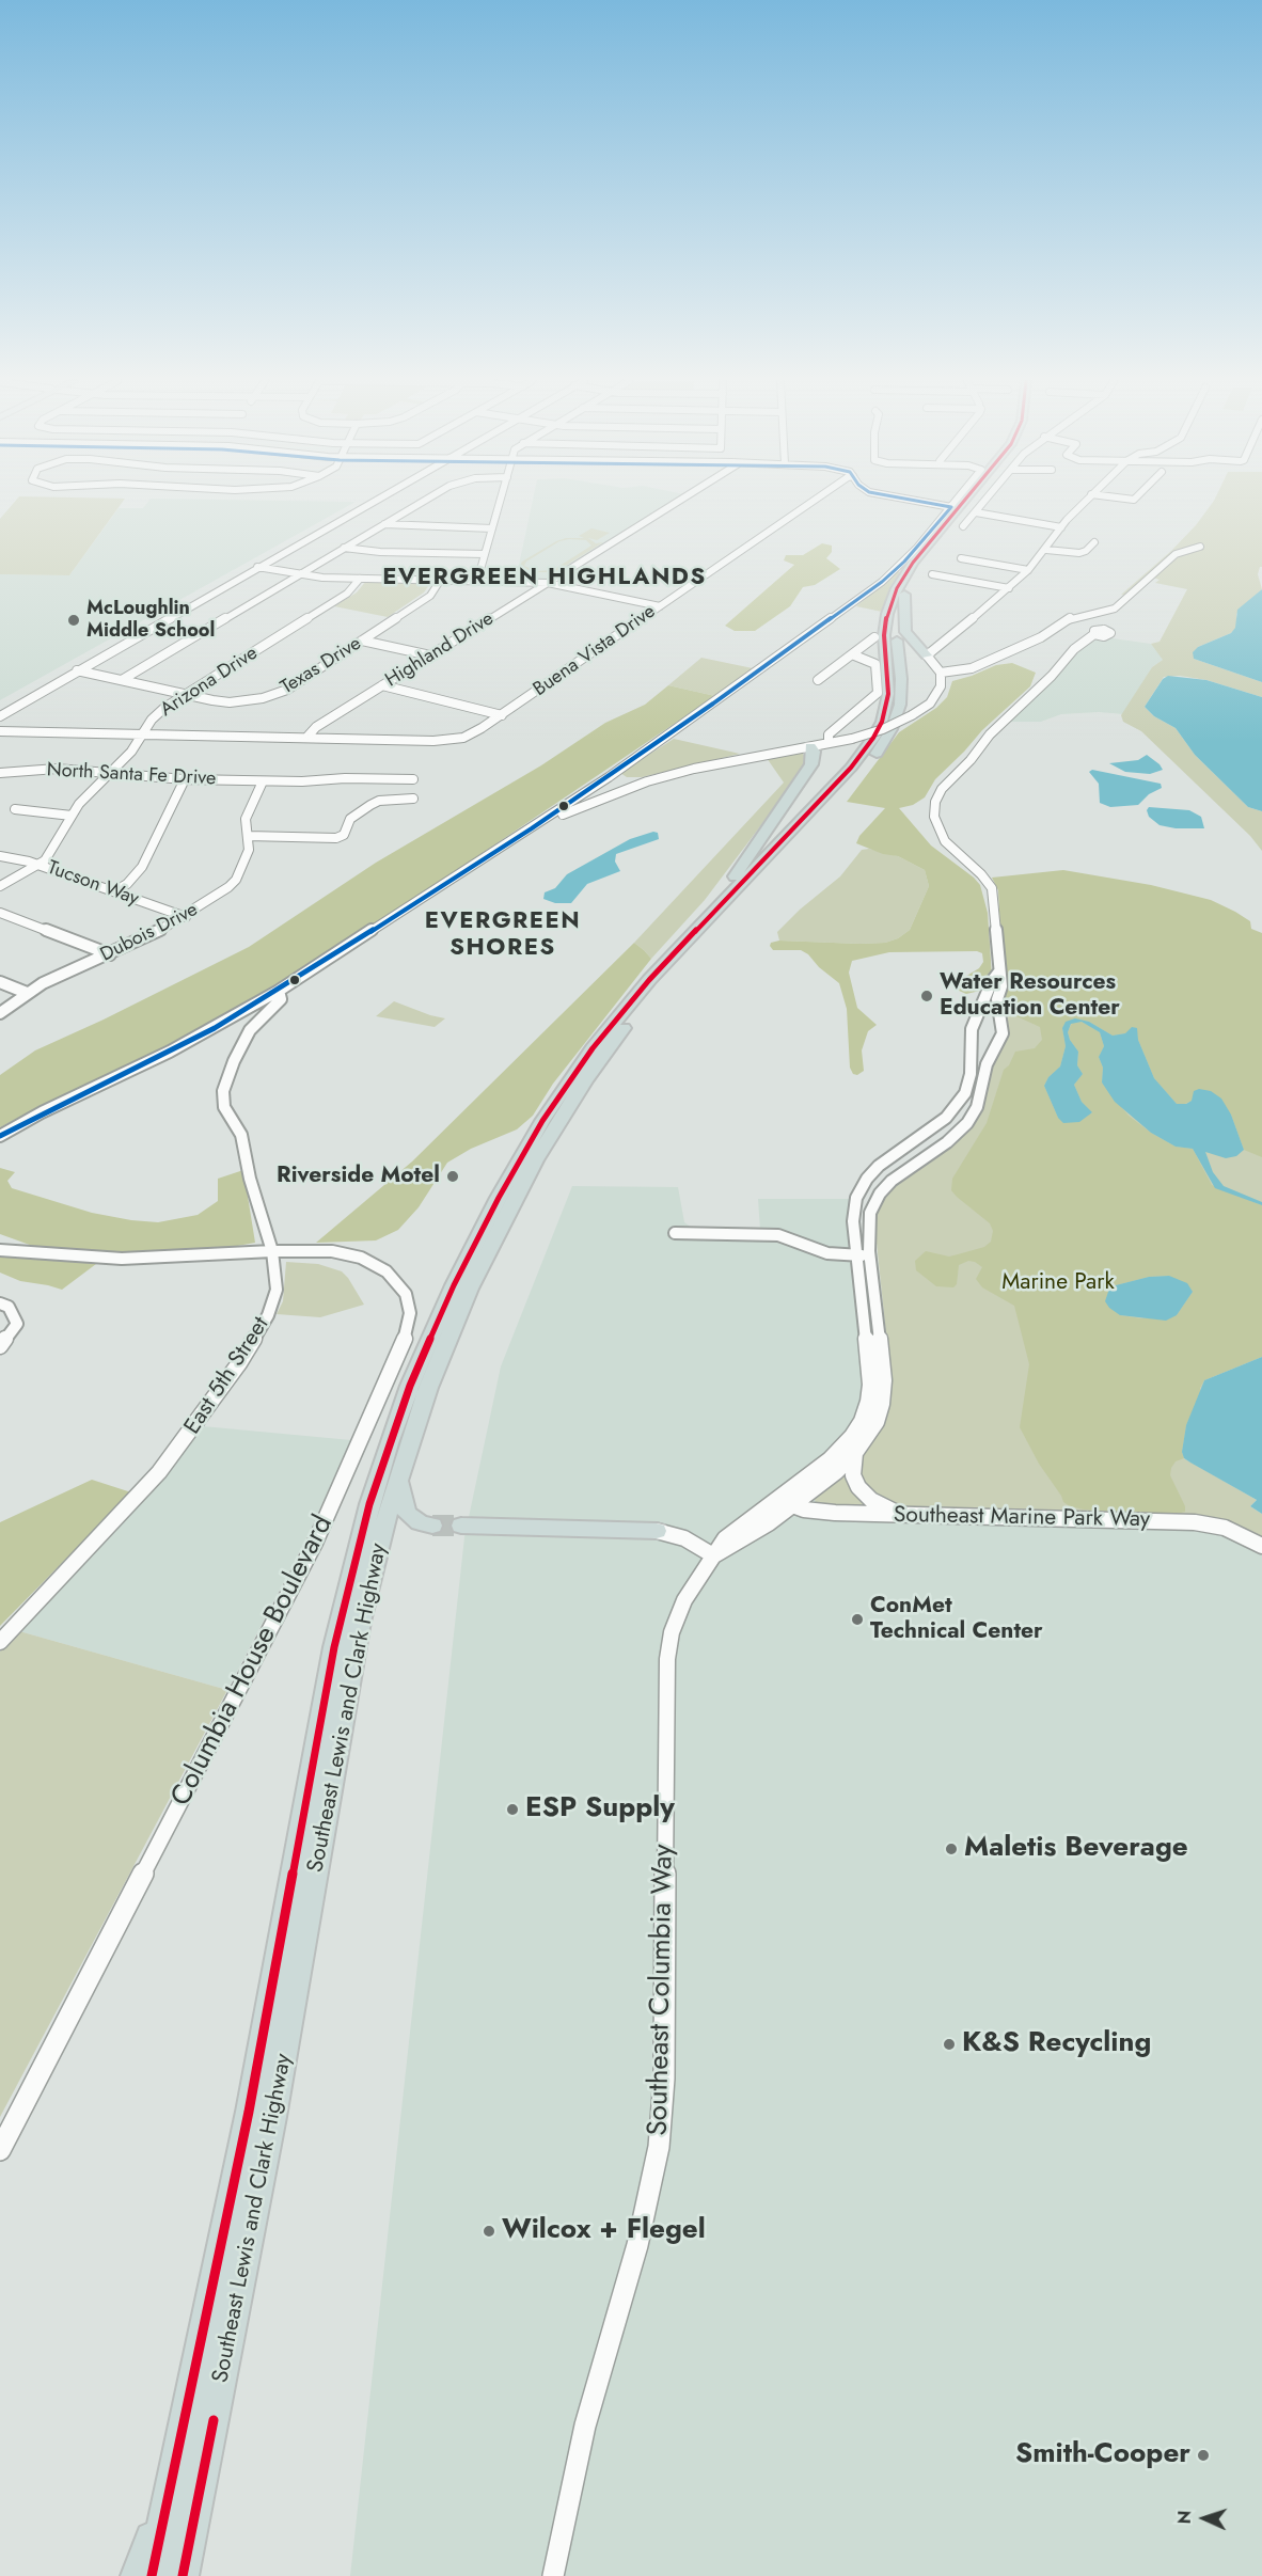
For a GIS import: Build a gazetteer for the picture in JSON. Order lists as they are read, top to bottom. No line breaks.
{"streets":{"highway":["Southeast Lewis and Clark Highway"],"street":["Highland Drive","Buena Vista Drive","Texas Drive","Arizona Drive","North Santa Fe Drive","Tucson Way","Dubois Drive","East 5th Street","Southeast Marine Park Way","Columbia House Boulevard","Southeast Columbia Way"]},"crossings":[["Highland Drive","Buena Vista Drive"],["Texas Drive","Arizona Drive"],["Arizona Drive","North Santa Fe Drive"],["Arizona Drive","Tucson Way"],["North Santa Fe Drive","Dubois Drive"],["Tucson Way","Dubois Drive"],["East 5th Street","Columbia House Boulevard"]],"districts":["EVERGREEN HIGHLANDS","EVERGREEN SHORES"],"parks":["Marine Park"],"places":["McLoughlin Middle School","Water Resources Education Center","Riverside Motel","ConMet Technical Center","ESP Supply","Maletis Beverage","K&S Recycling","Wilcox + Flegel","Smith-Cooper"],"north":"left"}
